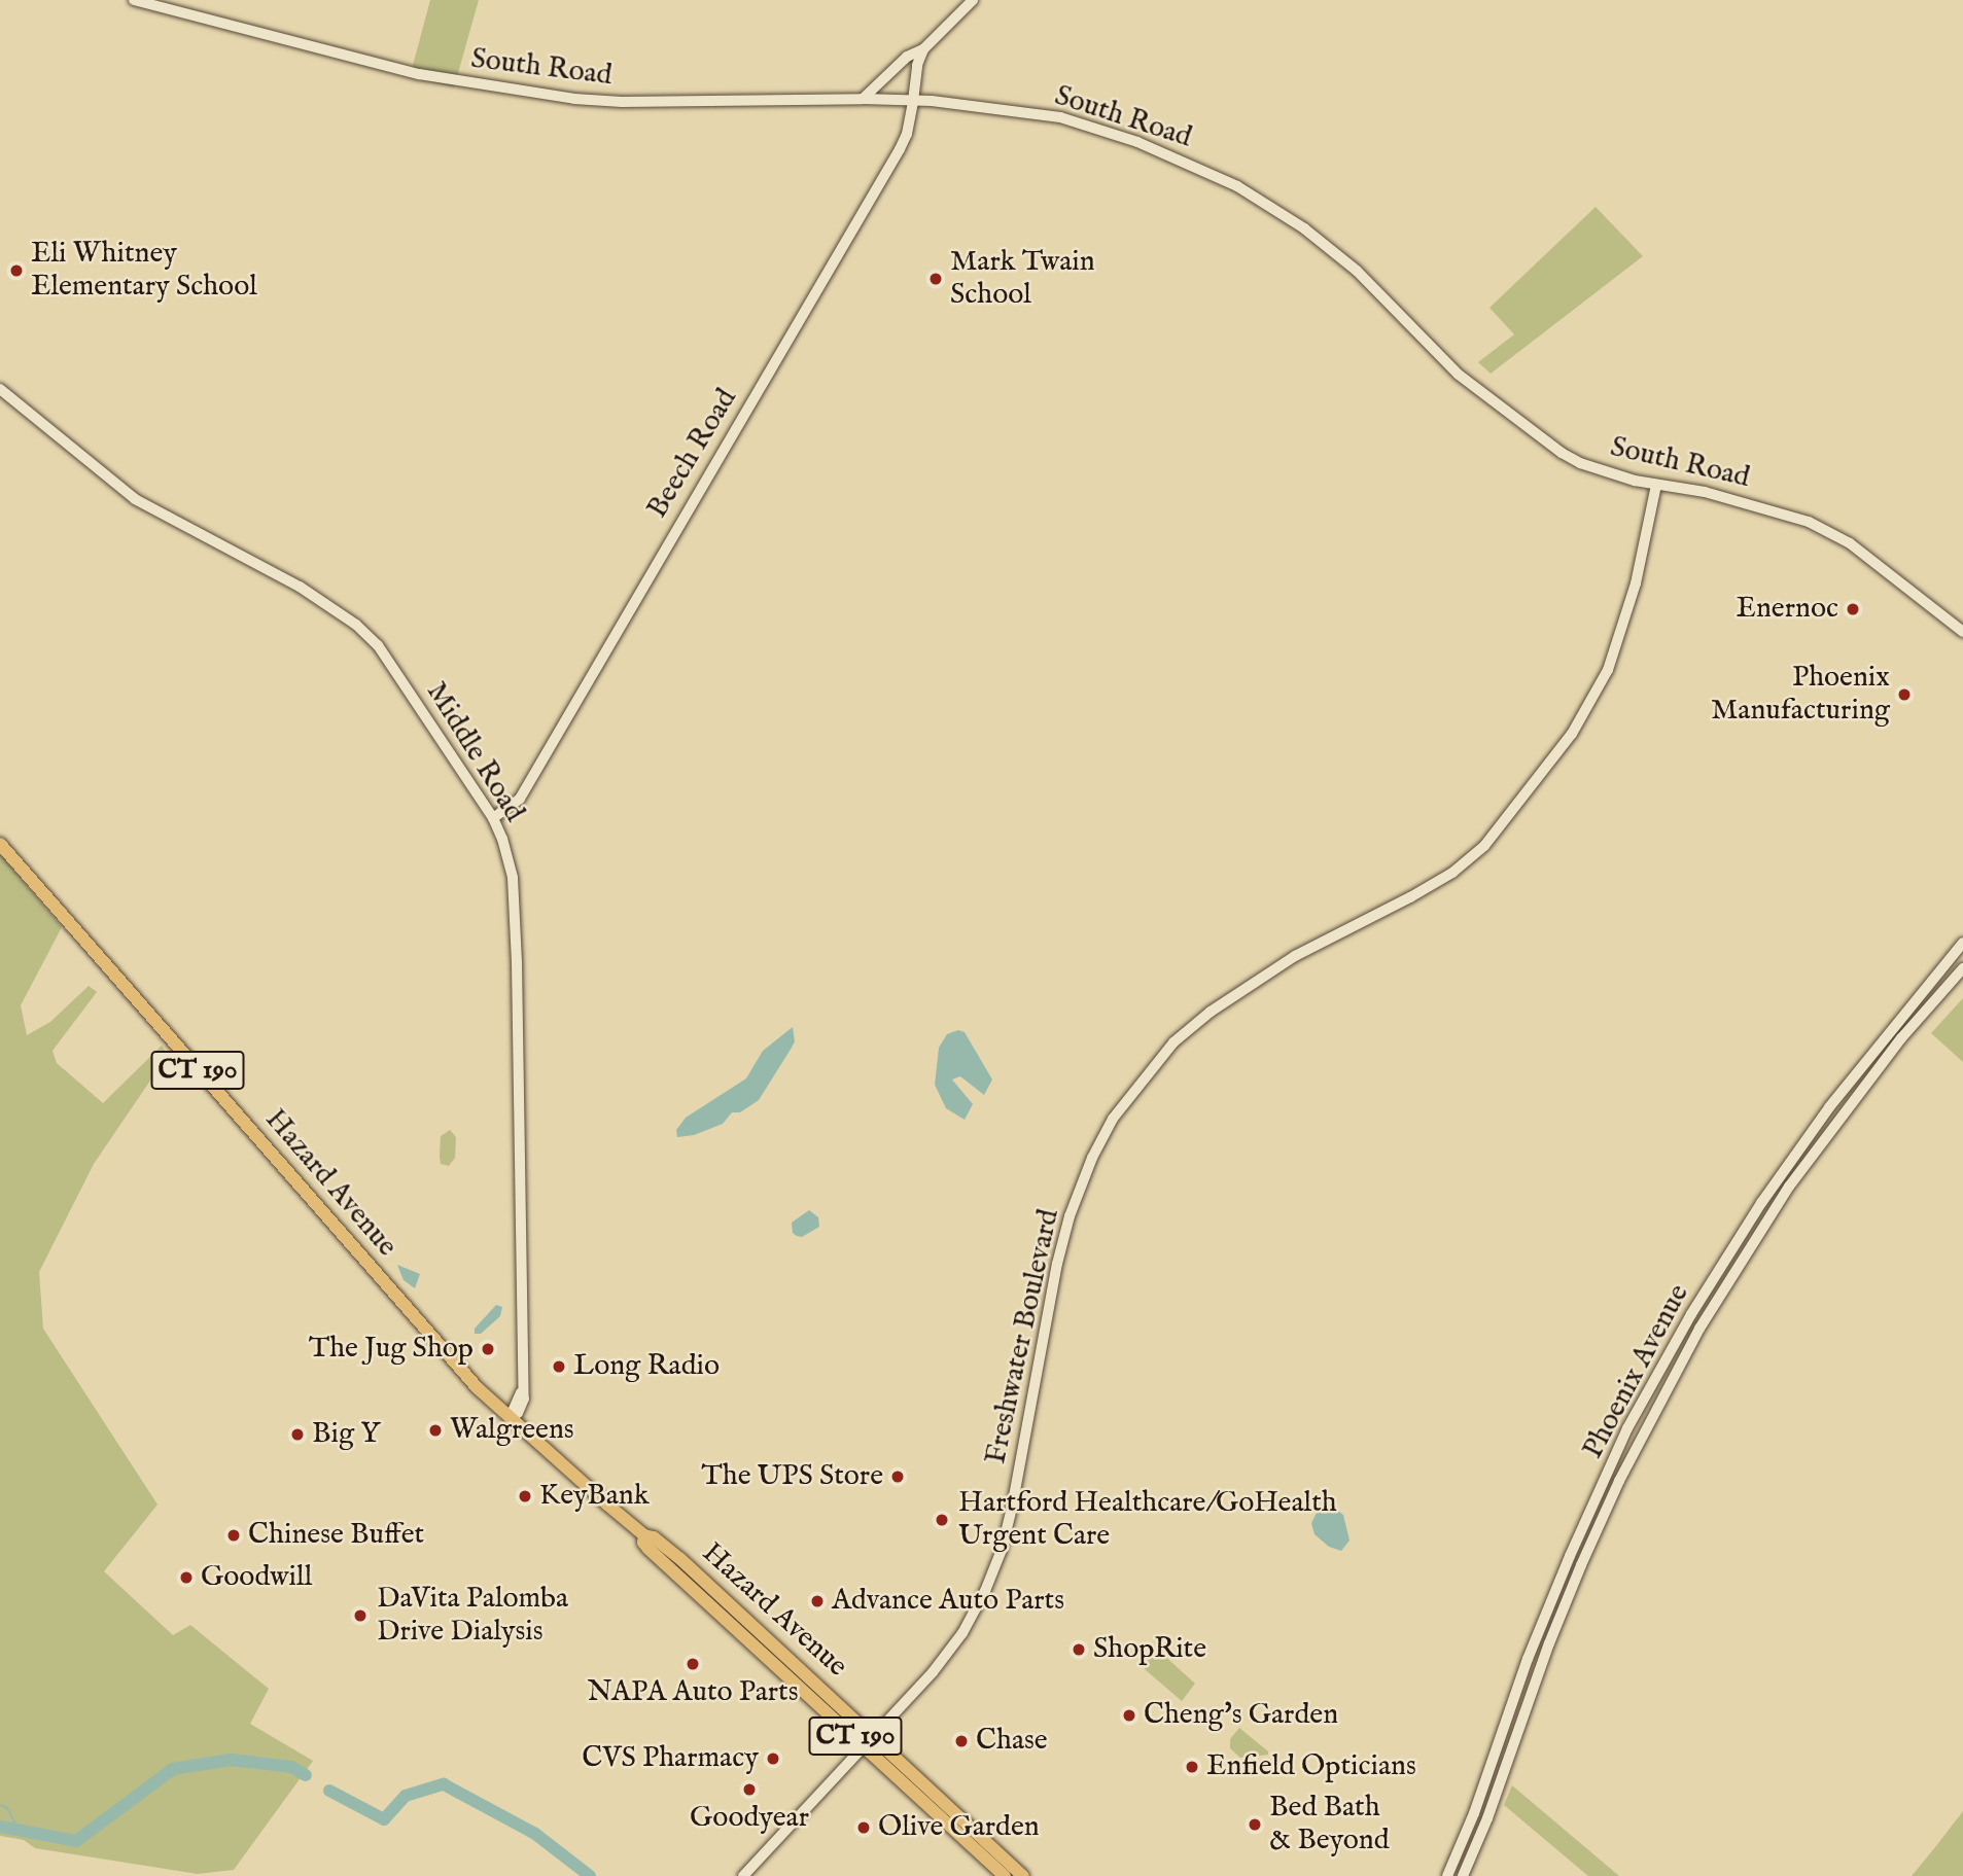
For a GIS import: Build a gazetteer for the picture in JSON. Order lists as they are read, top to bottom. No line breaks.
{"streets":{"main road":["South Road","CT 190","Hazard Avenue"],"street":["Beech Road","Middle Road","Freshwater Boulevard","Phoenix Avenue"]},"crossings":[["South Road","Beech Road"],["South Road","Freshwater Boulevard"],["Beech Road","Middle Road"],["Middle Road","Hazard Avenue"],["Hazard Avenue","Freshwater Boulevard"]],"places":["Eli Whitney Elementary School","Mark Twain School","Enernoc","Phoenix Manufacturing","The Jug Shop","Long Radio","Walgreens","Big Y","The UPS Store","KeyBank","Hartford Healthcare/GoHealth Urgent Care","Chinese Buffet","Goodwill","Advance Auto Parts","DaVita Palomba Drive Dialysis","ShopRite","NAPA Auto Parts","Cheng's Garden","Chase","CVS Pharmacy","Enfield Opticians","Goodyear","Bed Bath & Beyond","Olive Garden"]}
